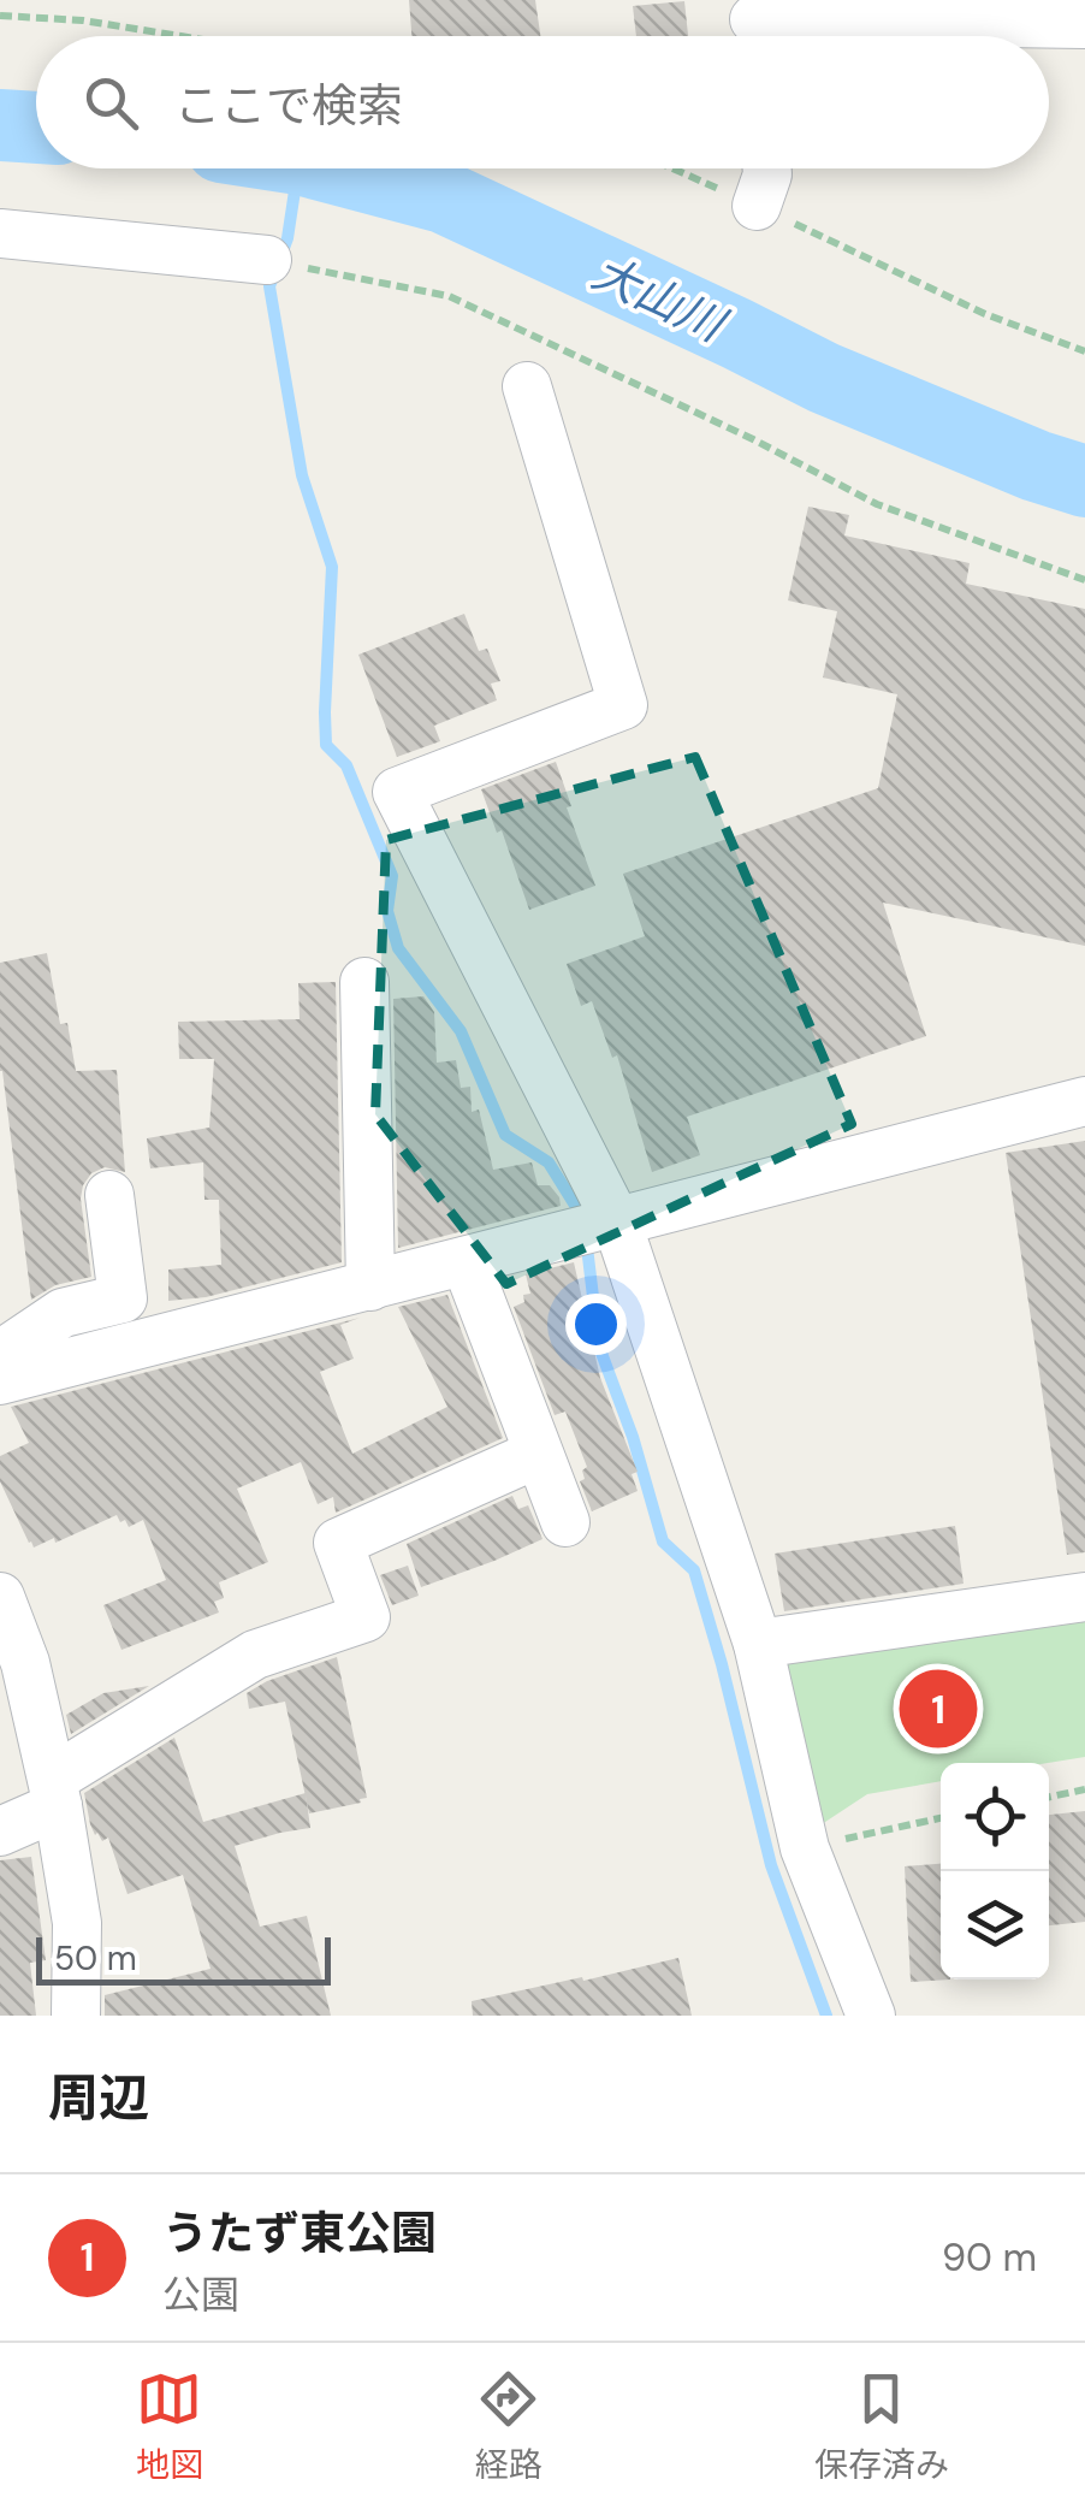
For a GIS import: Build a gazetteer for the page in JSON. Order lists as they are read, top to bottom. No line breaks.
{"water":["大山川"],"scale_bar":"50 m","page":{"search":"ここで検索","pins":"1","scale":"50 m","heading":"周辺","list":[{"mark":"1","name":"うたず東公園","note":"公園","value":"90 m"}],"nav":["地図","経路","保存済み"]}}
